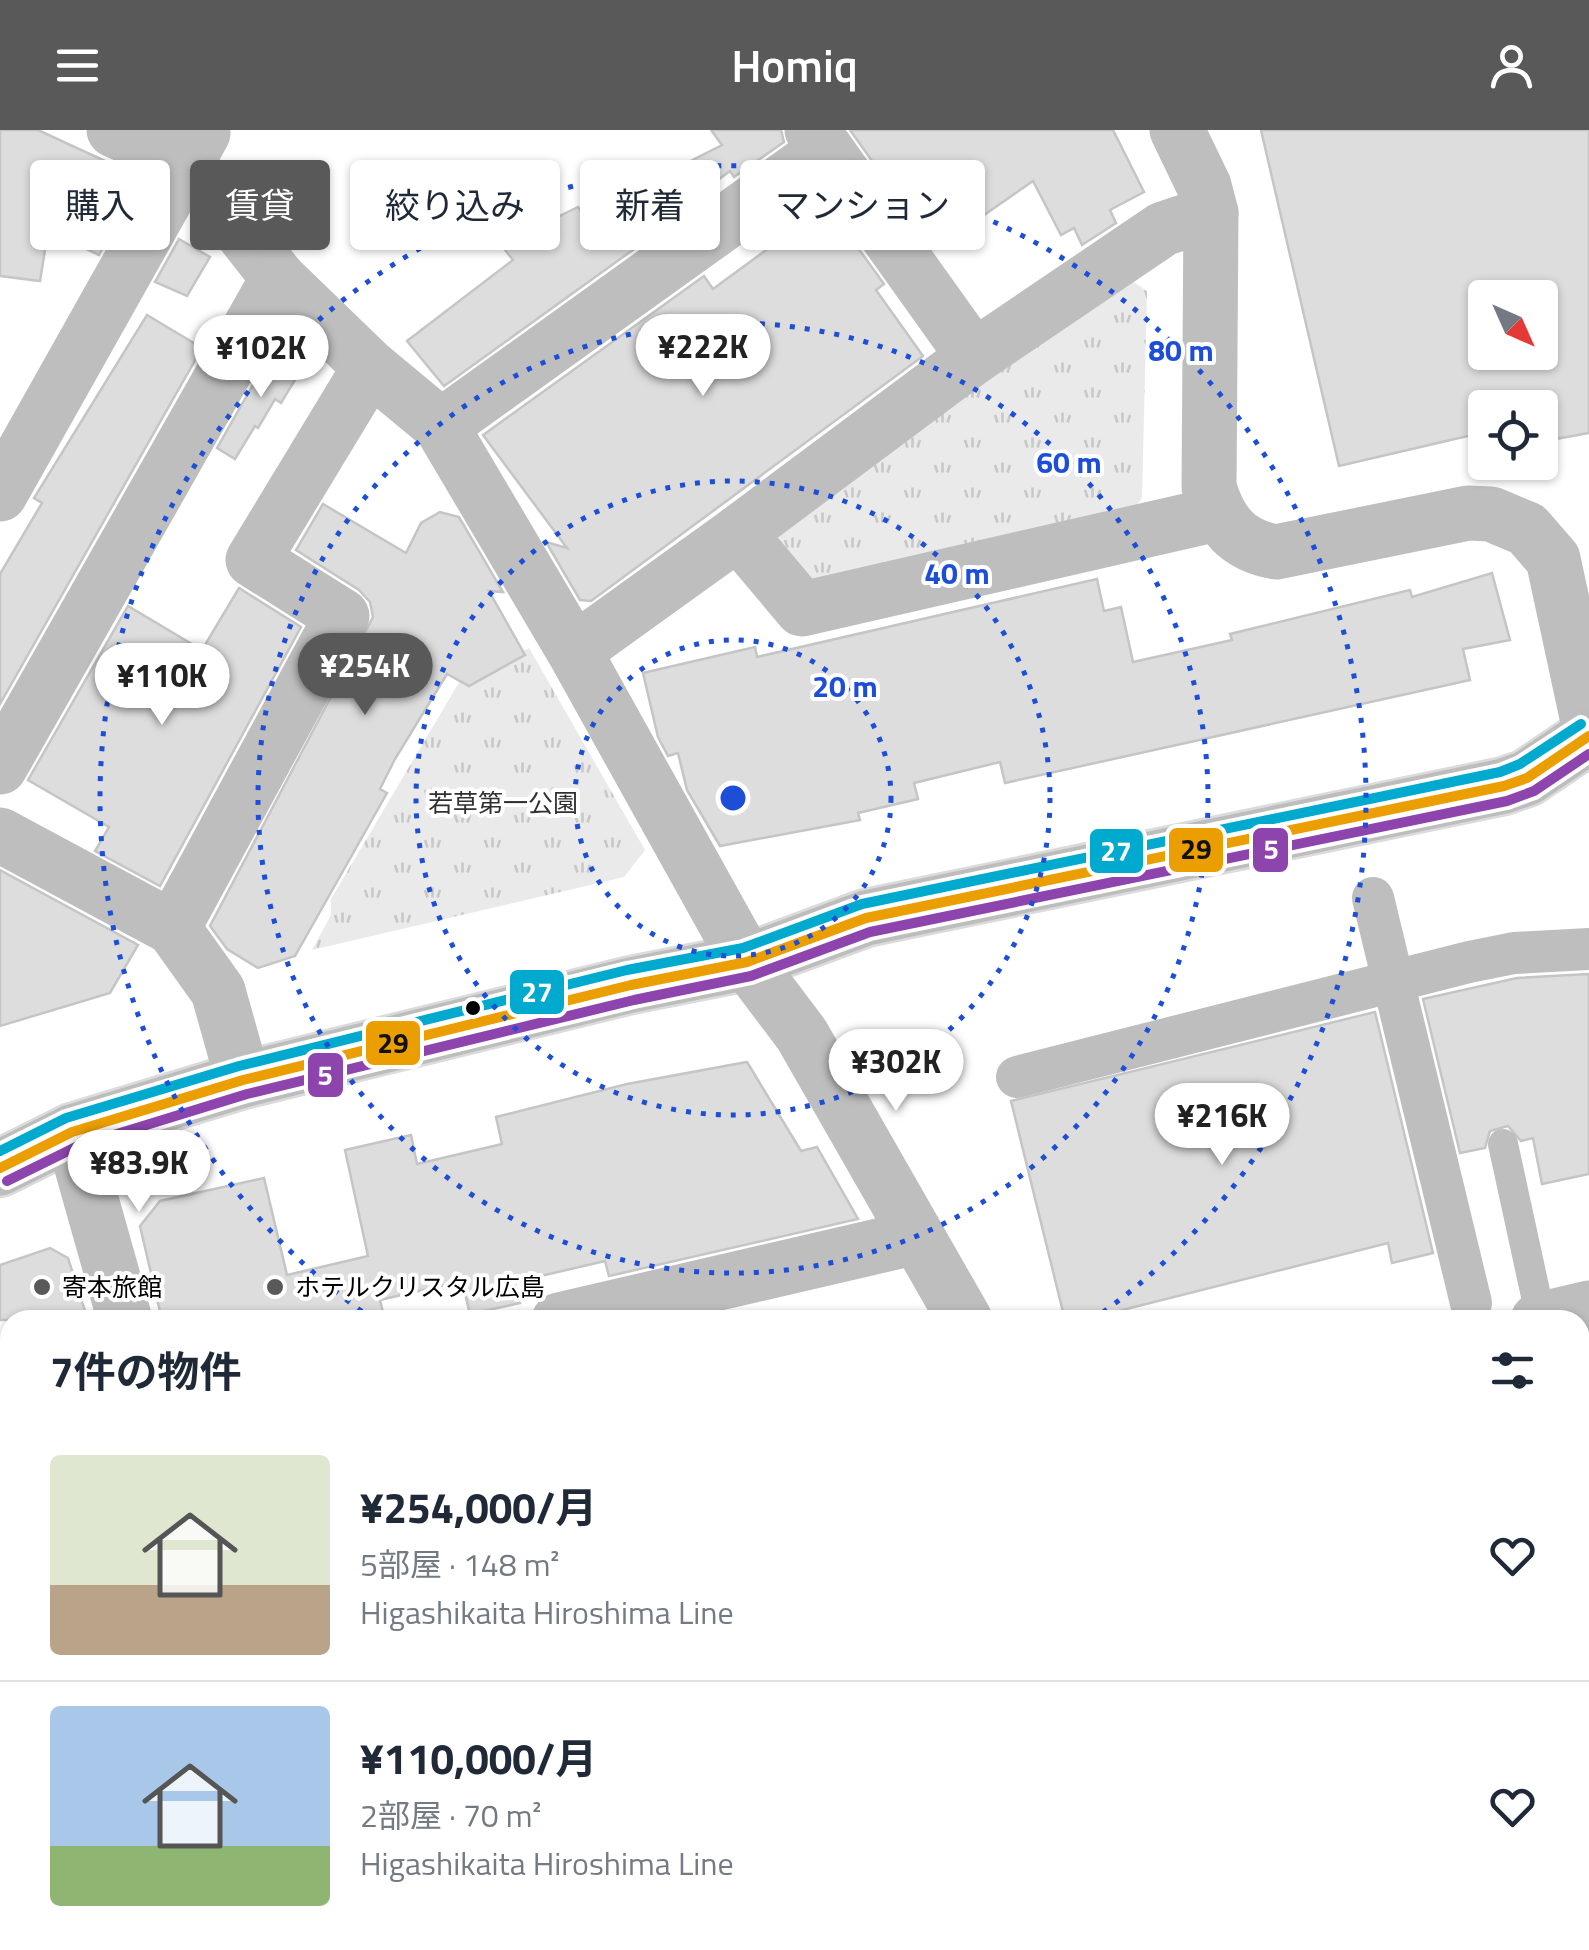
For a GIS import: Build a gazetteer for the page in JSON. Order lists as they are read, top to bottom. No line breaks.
{"parks":["若草第一公園"],"places":["寄本旅館","ホテルクリスタル広島"],"lines":["transit line 27","transit line 29","transit line 5"],"north":"bottom right","page":{"header":"Homiq","chip":["購入","賃貸","絞り込み","新着","マンション"],"price":["¥222K","¥102K","¥254K","¥110K","¥302K","¥216K","¥83.9K"],"heading":"7件の物件","list":[{"name":"¥254,000/月","note":"5部屋 · 148 m² · Higashikaita Hiroshima Line"},{"name":"¥110,000/月","note":"2部屋 · 70 m² · Higashikaita Hiroshima Line"}]},"rings":["80 m","60 m","40 m","20 m"]}
